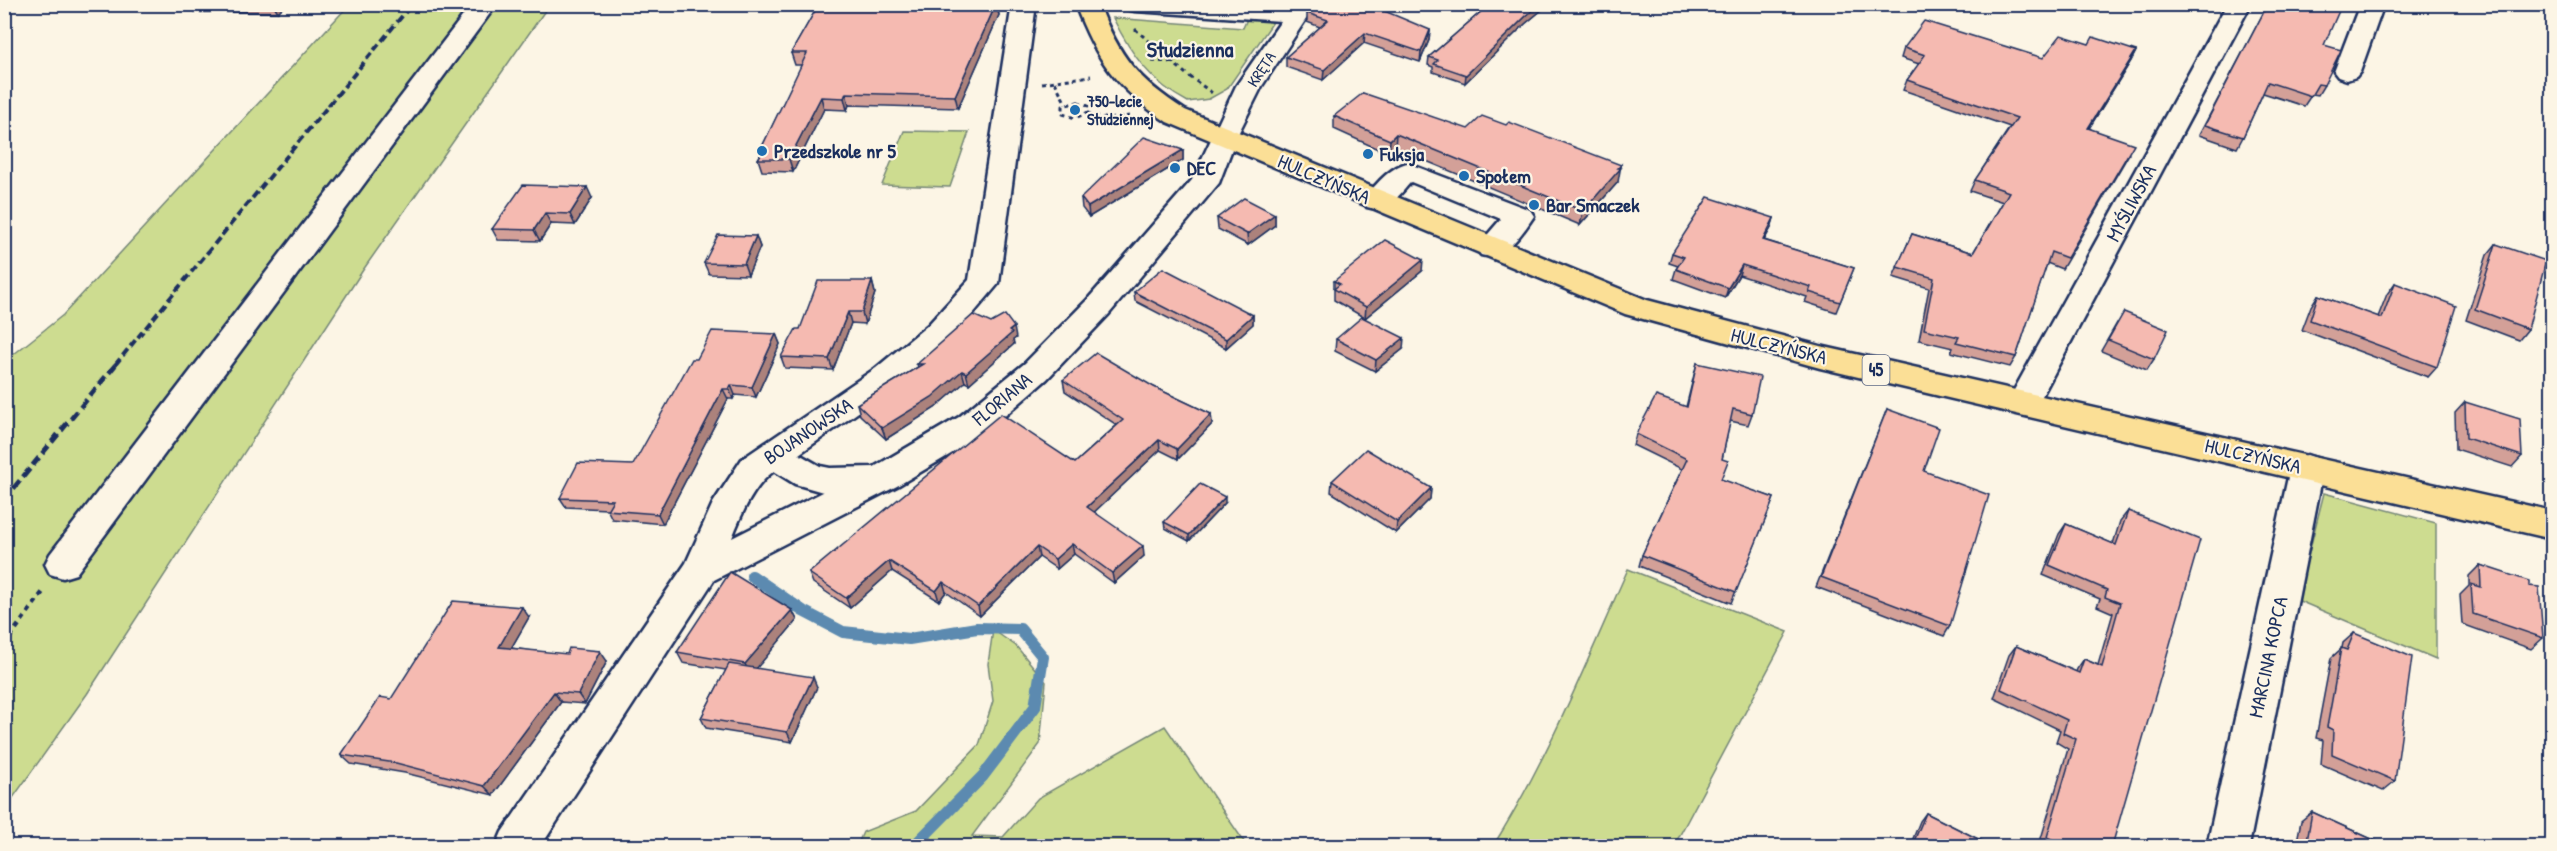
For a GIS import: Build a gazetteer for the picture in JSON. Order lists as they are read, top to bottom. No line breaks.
{"streets":{"main road":["HULCZYŃSKA","45"],"street":["KRĘTA","MYŚLIWSKA","FLORIANA","BOJANOWSKA","MARCINA KOPCA"]},"crossings":[["KRĘTA","HULCZYŃSKA"],["KRĘTA","FLORIANA"],["HULCZYŃSKA","MYŚLIWSKA"],["HULCZYŃSKA","FLORIANA"],["HULCZYŃSKA","MARCINA KOPCA"],["FLORIANA","BOJANOWSKA"]],"districts":["Studzienna"],"places":["750-lecie Studziennej","Przedszkole nr 5","Fuksja","DEC","Społem","Bar Smaczek"]}
